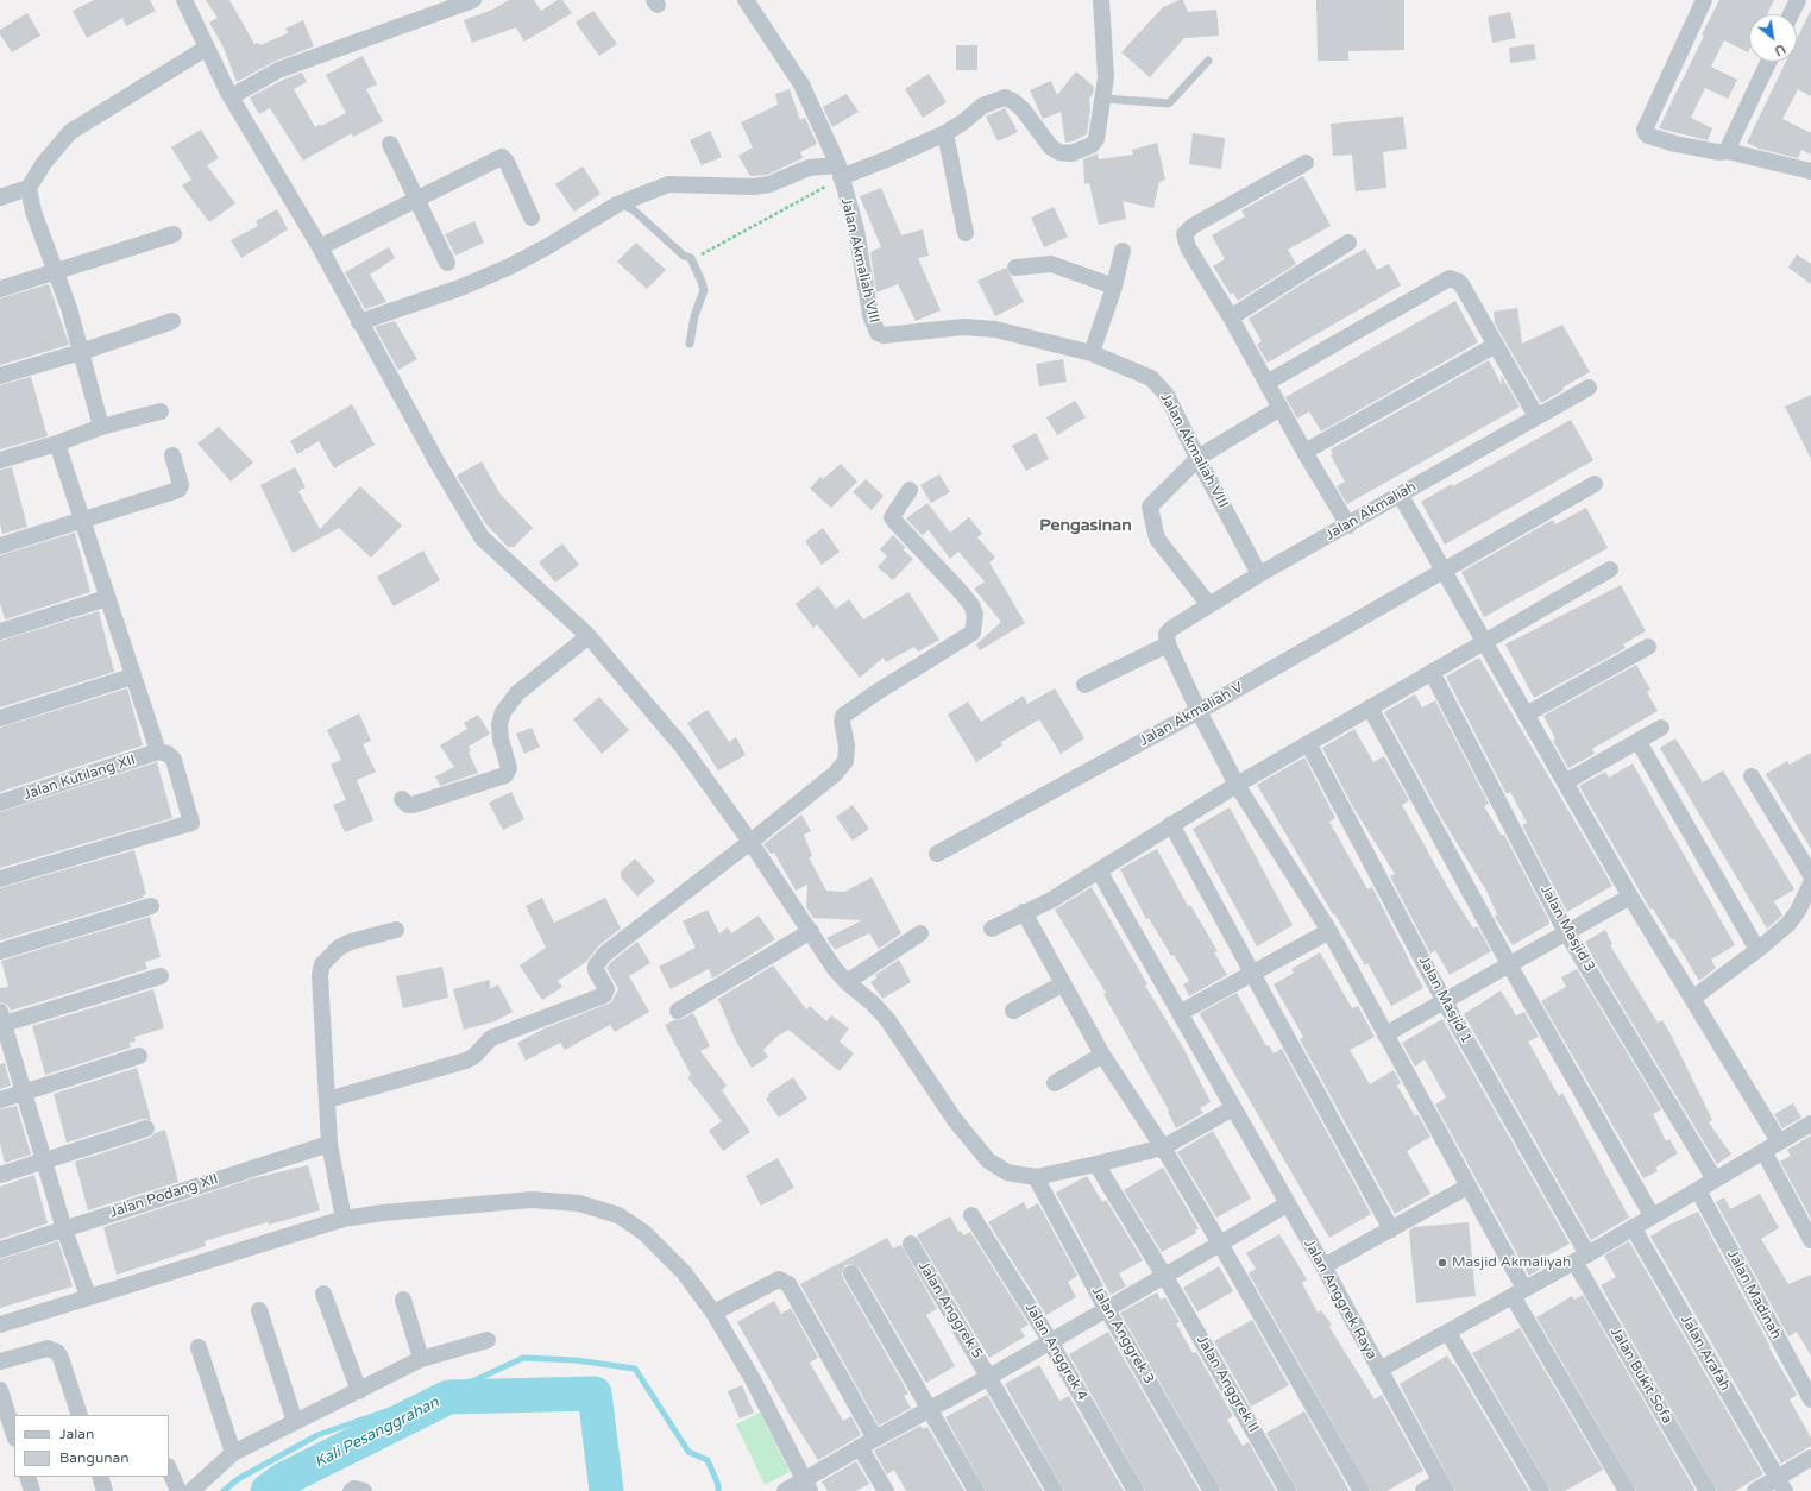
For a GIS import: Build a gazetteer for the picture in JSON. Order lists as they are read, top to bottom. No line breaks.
{"streets":{"street":["Jalan Akmaliah VIII","Jalan Akmaliah","Jalan Akmaliah V","Jalan Kutilang XII","Jalan Masjid 3","Jalan Masjid 1","Jalan Podang XII","Jalan Madinah","Jalan Anggrek Raya","Jalan Anggrek 5","Jalan Anggrek 3","Jalan Anggrek 4","Jalan Arafah","Jalan Bukit Sofa","Jalan Anggrek II"]},"crossings":[["Jalan Akmaliah VIII","Jalan Akmaliah"],["Jalan Masjid 1","Jalan Bukit Sofa"]],"districts":["Pengasinan"],"water":["Kali Pesanggrahan"],"places":["Masjid Akmaliyah"],"legend":["Jalan","Bangunan"],"north":"bottom right"}
